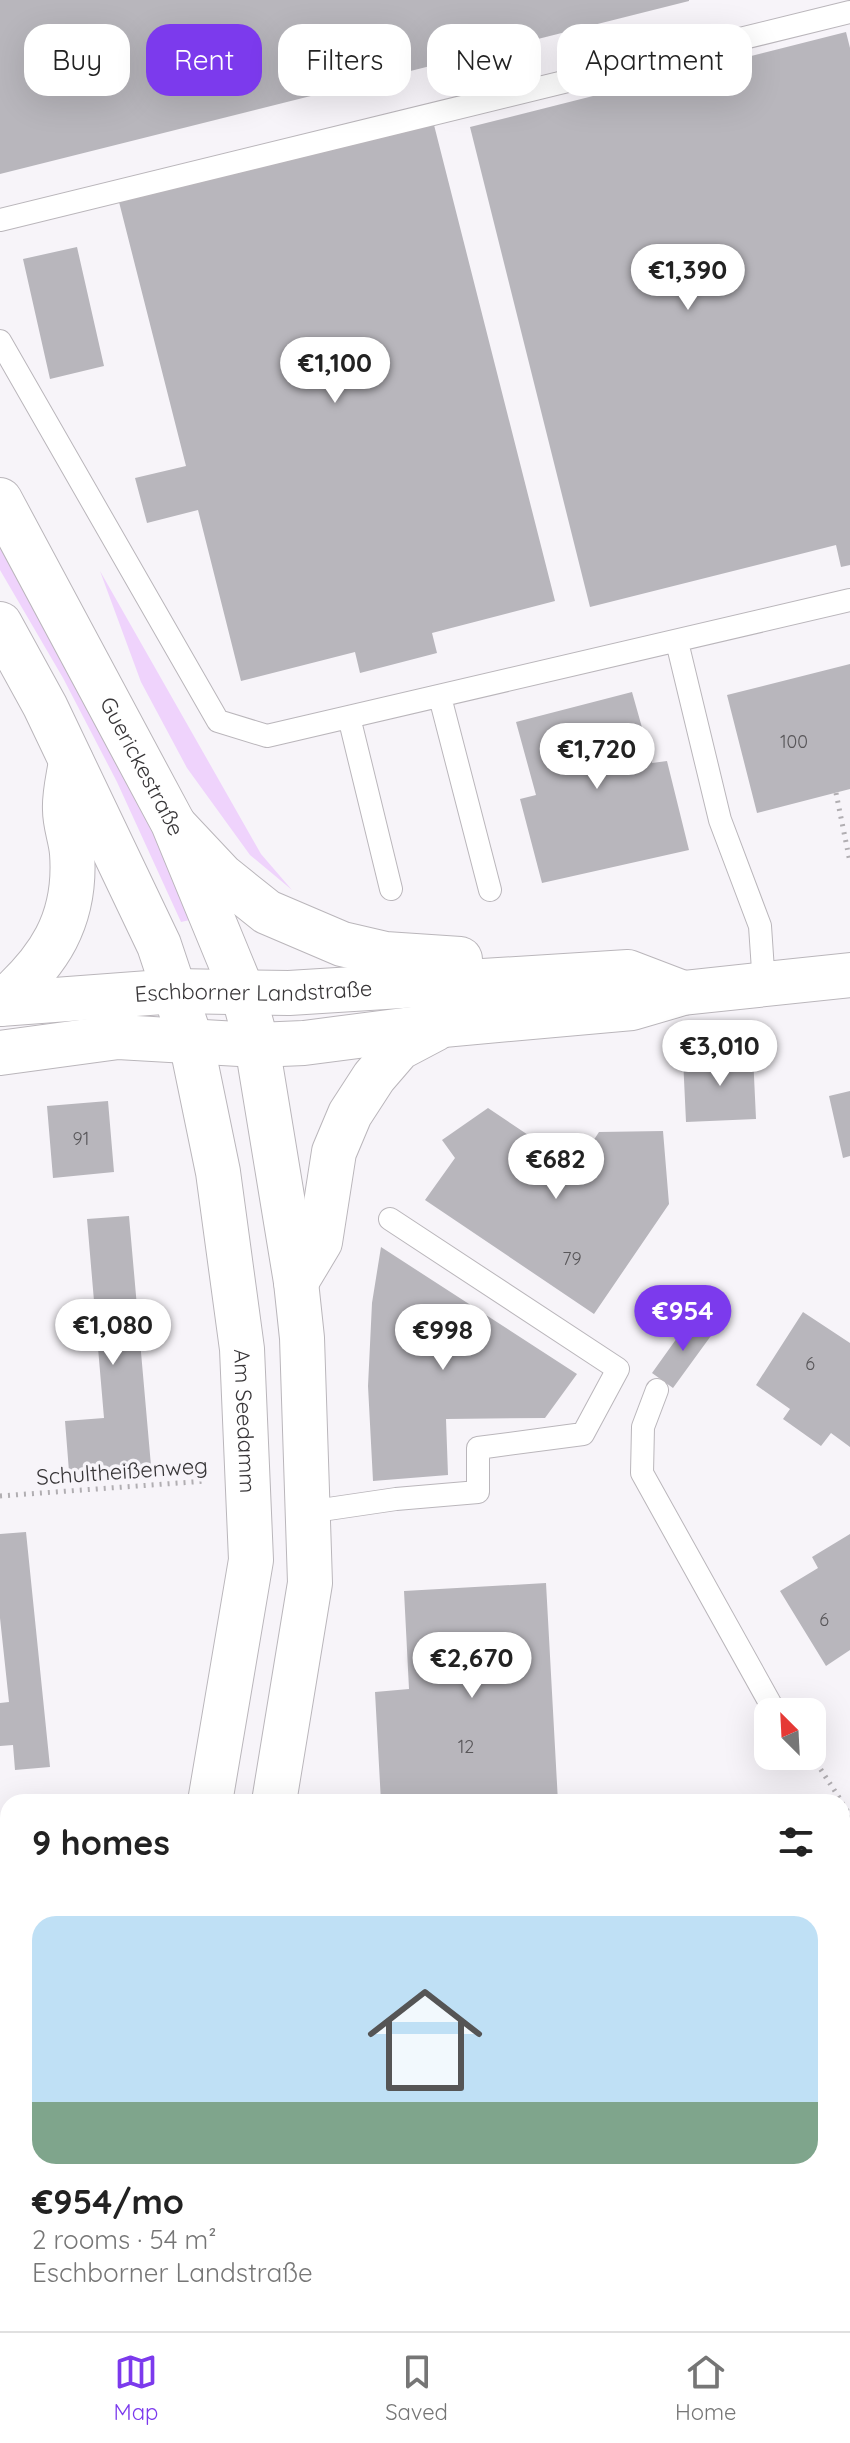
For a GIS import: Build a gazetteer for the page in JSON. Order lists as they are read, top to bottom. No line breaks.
{"streets":{"main road":["Guerickestraße","Eschborner Landstraße","Am Seedamm"],"path":["Schultheißenweg"]},"crossings":[["Guerickestraße","Eschborner Landstraße"],["Eschborner Landstraße","Am Seedamm"],["Am Seedamm","Schultheißenweg"]],"house_numbers":["100","91","79","6","6","12"],"north":"top left","page":{"chip":["Buy","Rent","Filters","New","Apartment"],"price":["€1,390","€1,100","€1,720","€3,010","€682","€954","€1,080","€998","€2,670"],"heading":"9 homes","list":[{"name":"€954/mo","note":"2 rooms · 54 m² · Eschborner Landstraße"}],"tabs":["Map","Saved","Home"]}}
